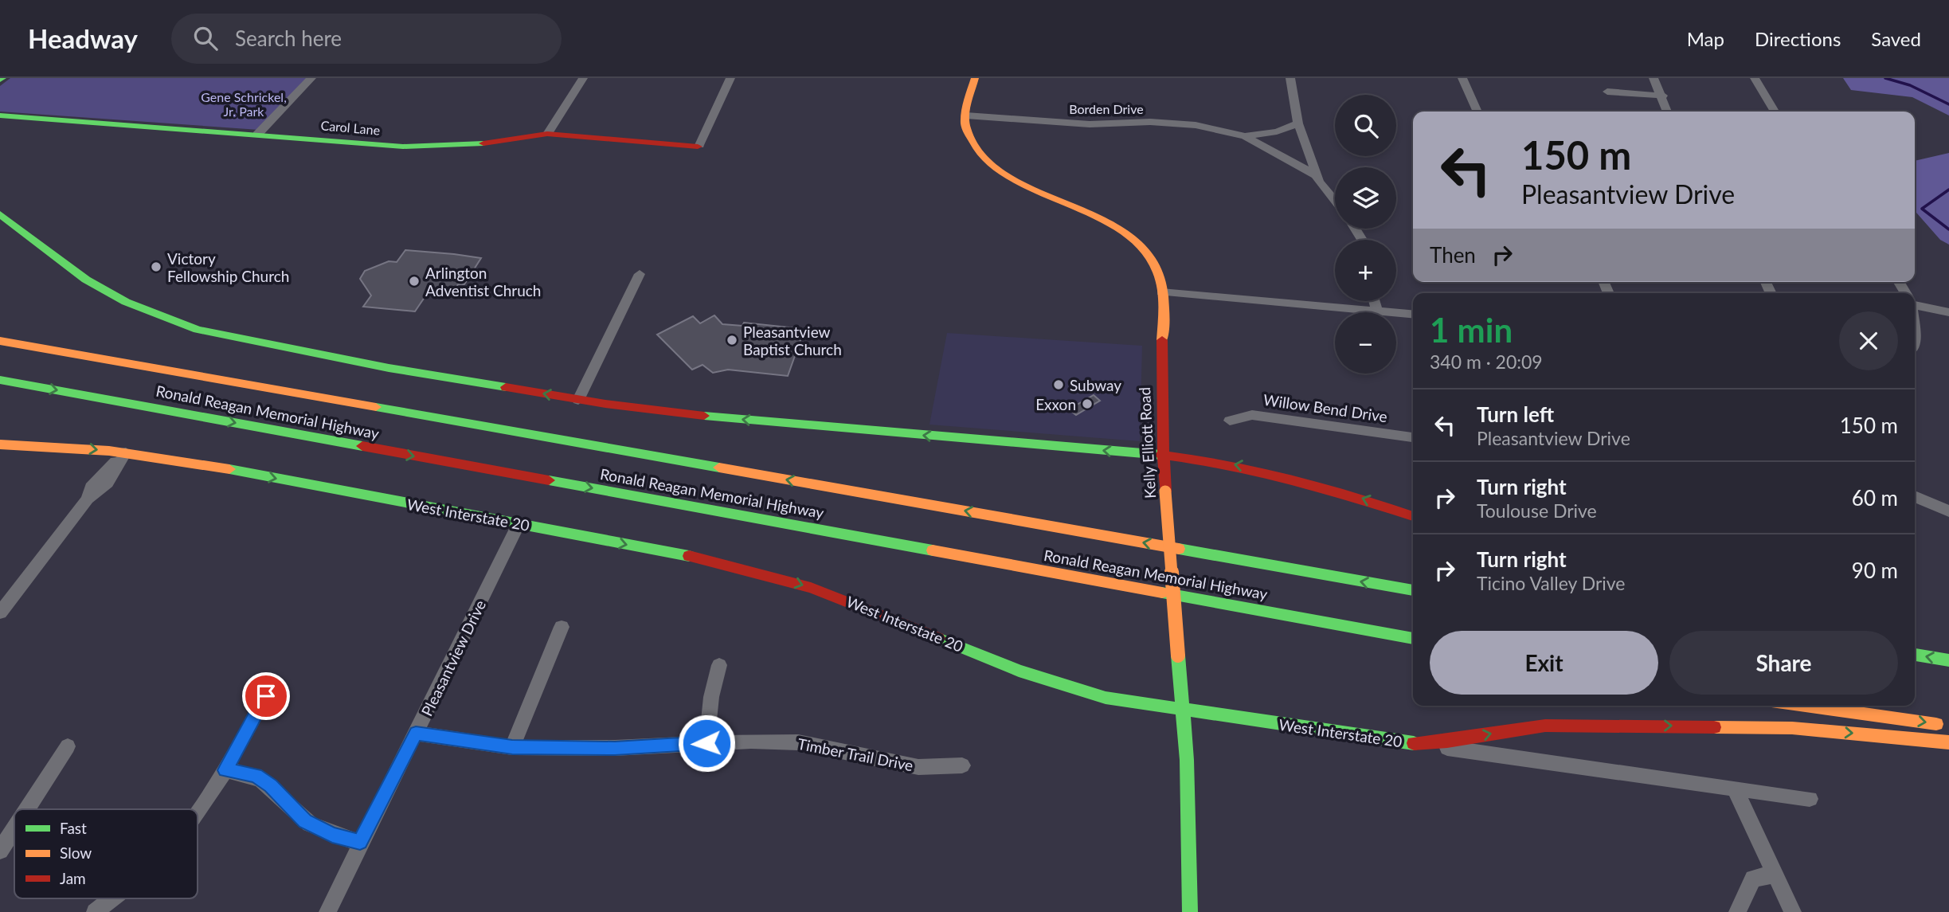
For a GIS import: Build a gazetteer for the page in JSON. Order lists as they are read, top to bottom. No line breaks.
{"streets":{"main road":["Carol Lane","Ronald Reagan Memorial Highway","Kelly Elliott Road","West Interstate 20"],"street":["Borden Drive","Willow Bend Drive","Pleasantview Drive","Timber Trail Drive"]},"crossings":[["Borden Drive","Kelly Elliott Road"],["Kelly Elliott Road","West Interstate 20"],["West Interstate 20","Pleasantview Drive"],["Pleasantview Drive","Timber Trail Drive"]],"one_way":["West Interstate 20"],"parks":["Gene Schrickel, Jr. Park"],"places":["Victory Fellowship Church","Arlington Adventist Chruch","Pleasantview Baptist Church","Subway","Exxon"],"legend":["Fast","Slow","Jam"],"page":{"header":"Headway","search":"Search here","nav":["Map","Directions","Saved"],"map_buttons":["+","−"],"turn":["150 m","Pleasantview Drive"],"then":"Then","heading":["1 min","340 m · 20:09"],"list":[{"name":"Turn left","note":"Pleasantview Drive","value":"150 m"},{"name":"Turn right","note":"Toulouse Drive","value":"60 m"},{"name":"Turn right","note":"Ticino Valley Drive","value":"90 m"}],"buttons":["Exit","Share"]}}
